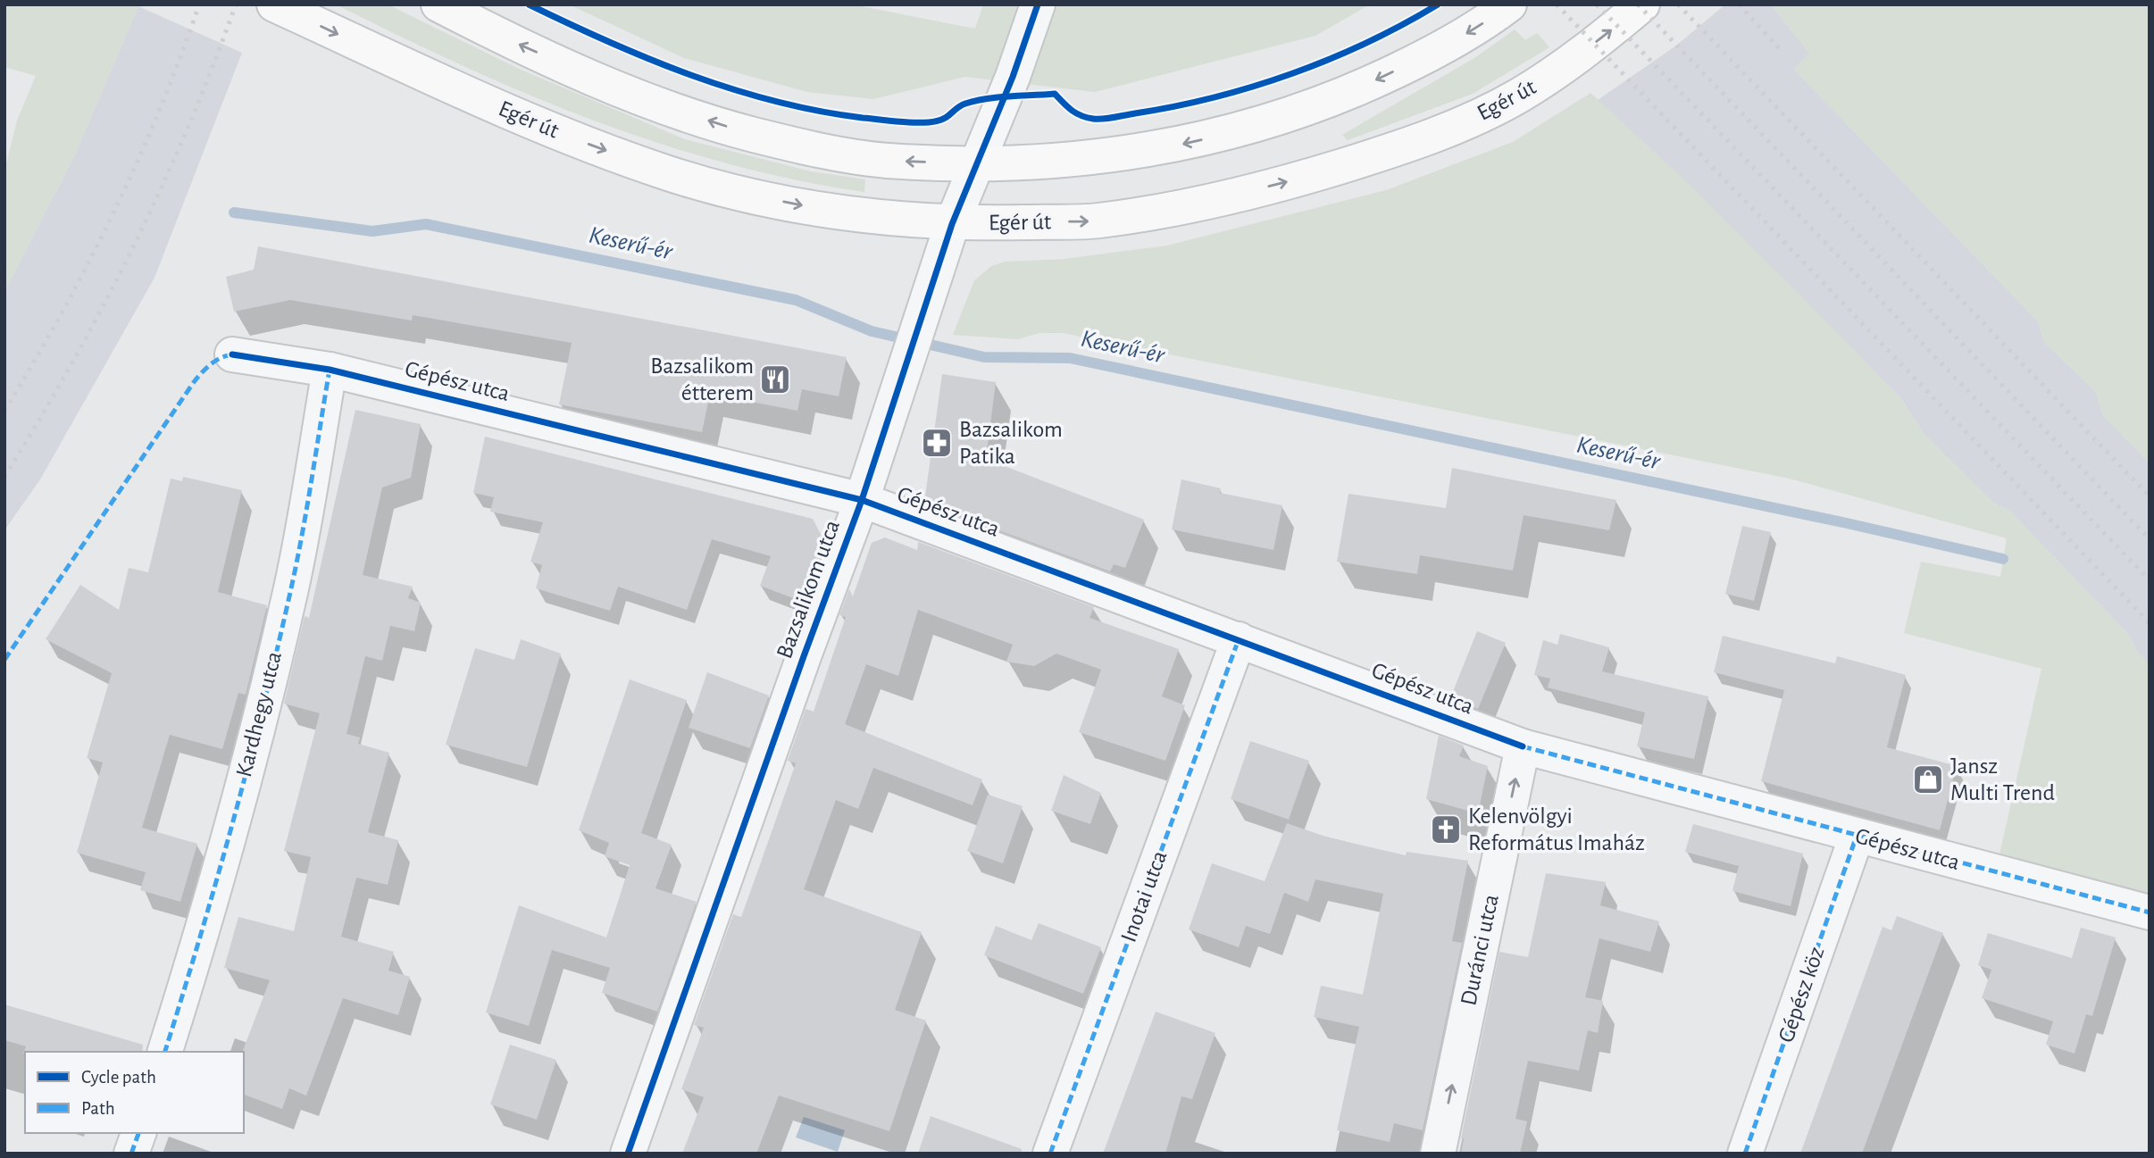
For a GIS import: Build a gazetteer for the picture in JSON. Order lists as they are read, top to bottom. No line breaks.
{"streets":{"main road":["Egér út"],"street":["Gépész utca","Bazsalikom utca","Kardhegy utca","Inotai utca","Duránci utca","Gépész köz"]},"crossings":[["Egér út","Bazsalikom utca"],["Gépész utca","Bazsalikom utca"],["Gépész utca","Kardhegy utca"],["Gépész utca","Inotai utca"],["Gépész utca","Duránci utca"],["Gépész utca","Gépész köz"]],"one_way":["Duránci utca"],"water":["Keserű-ér"],"places":{"restaurant":["Bazsalikom étterem"],"pharmacy":["Bazsalikom Patika"],"shop":["Jansz Multi Trend"],"church":["Kelenvölgyi Református Imaház"]},"legend":["Cycle path","Path"]}
